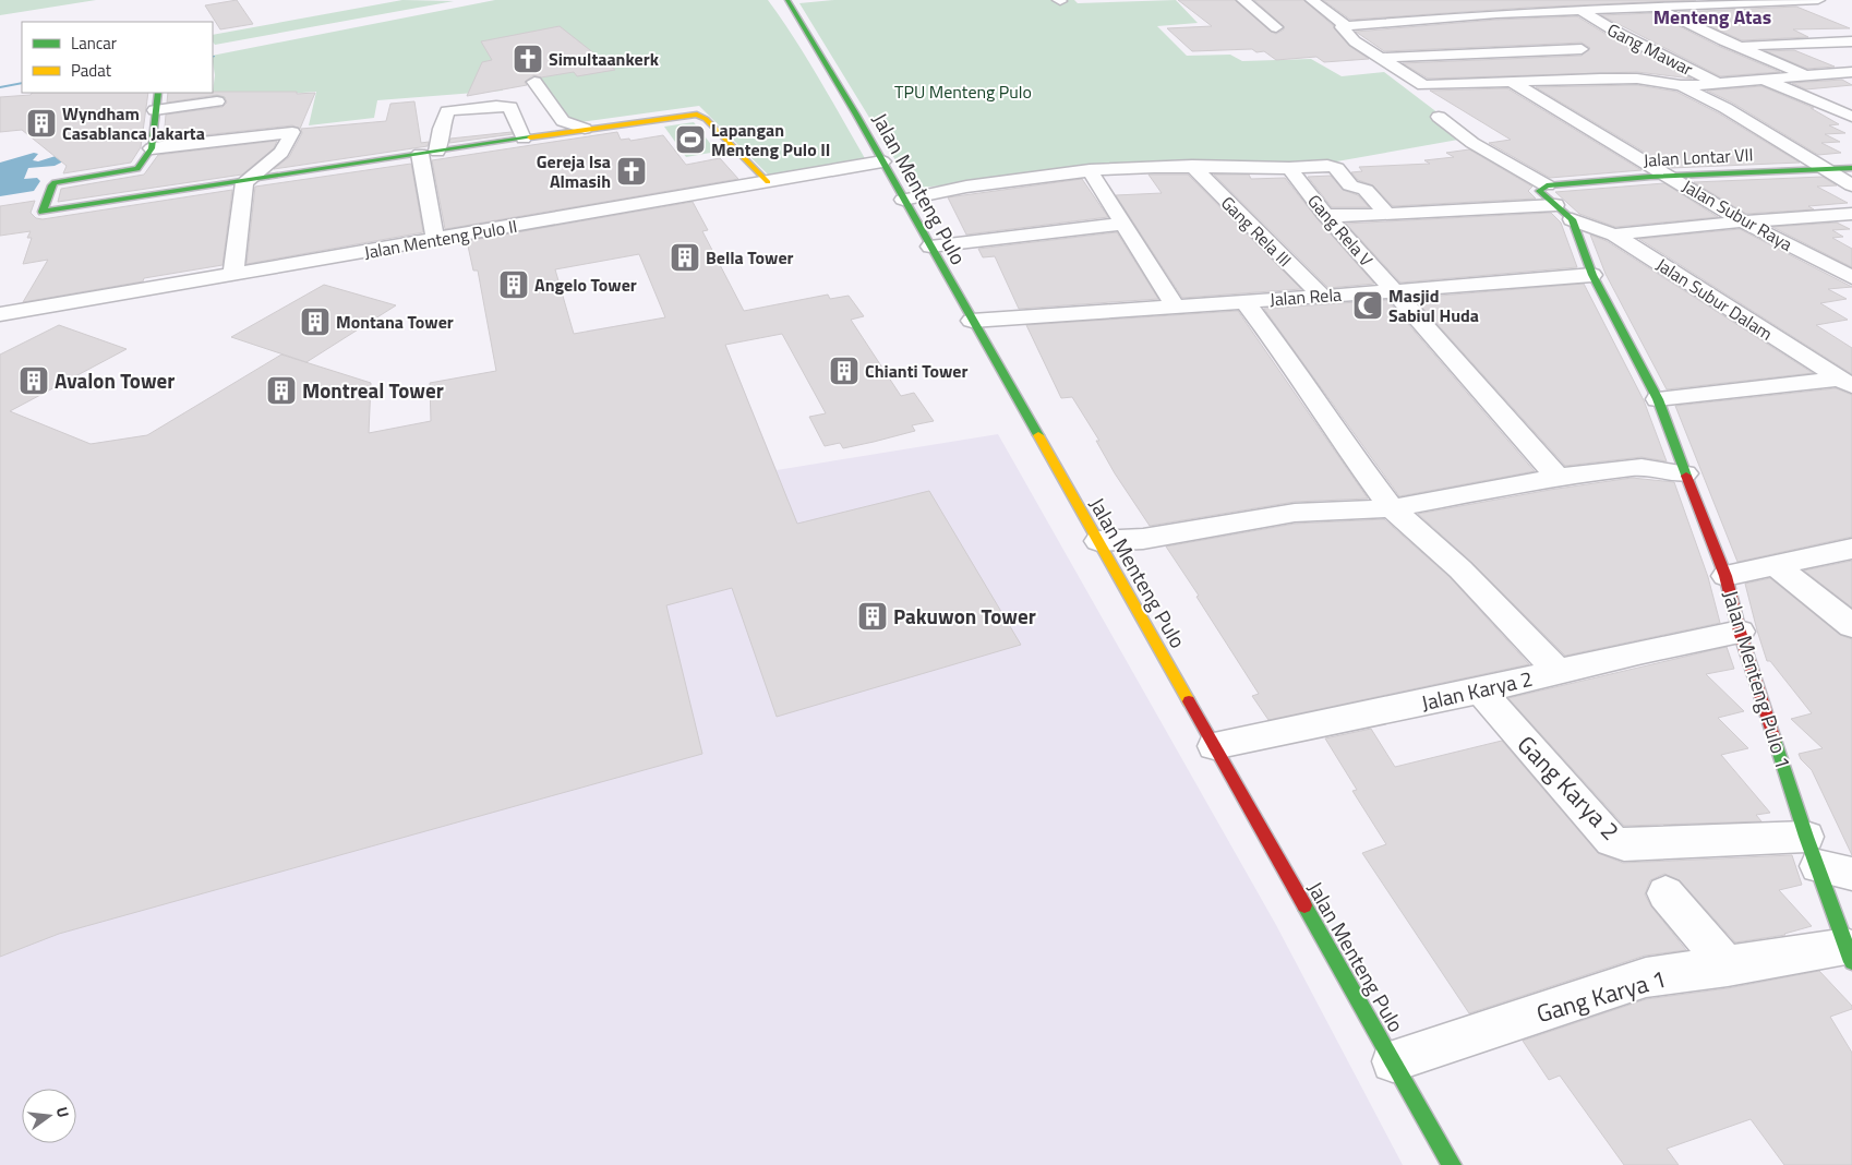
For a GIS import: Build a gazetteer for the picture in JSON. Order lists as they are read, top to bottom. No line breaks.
{"streets":{"street":["Gang Mawar","Jalan Lontar VII","Jalan Menteng Pulo","Jalan Subur Raya","Gang Rela V","Gang Rela III","Jalan Menteng Pulo II","Jalan Rela","Jalan Subur Dalam","Jalan Menteng Pulo 1","Jalan Karya 2","Gang Karya 2","Gang Karya 1"]},"crossings":[["Jalan Lontar VII","Jalan Subur Raya"],["Jalan Menteng Pulo","Jalan Menteng Pulo II"],["Jalan Menteng Pulo","Jalan Rela"],["Jalan Menteng Pulo","Jalan Karya 2"],["Jalan Menteng Pulo","Gang Karya 1"],["Gang Rela V","Jalan Rela"],["Gang Rela III","Jalan Rela"],["Jalan Rela","Jalan Menteng Pulo 1"],["Jalan Menteng Pulo 1","Jalan Karya 2"],["Jalan Menteng Pulo 1","Gang Karya 2"],["Jalan Menteng Pulo 1","Gang Karya 1"],["Jalan Karya 2","Gang Karya 2"]],"districts":["Menteng Atas"],"parks":["TPU Menteng Pulo"],"places":{"church":["Simultaankerk","Gereja Isa Almasih"],"building":["Wyndham Casablanca Jakarta","Bella Tower","Angelo Tower","Montana Tower","Chianti Tower","Avalon Tower","Montreal Tower","Pakuwon Tower"],"sports":["Lapangan Menteng Pulo II"],"mosque":["Masjid Sabiul Huda"]},"legend":["Lancar","Padat"],"north":"right"}
